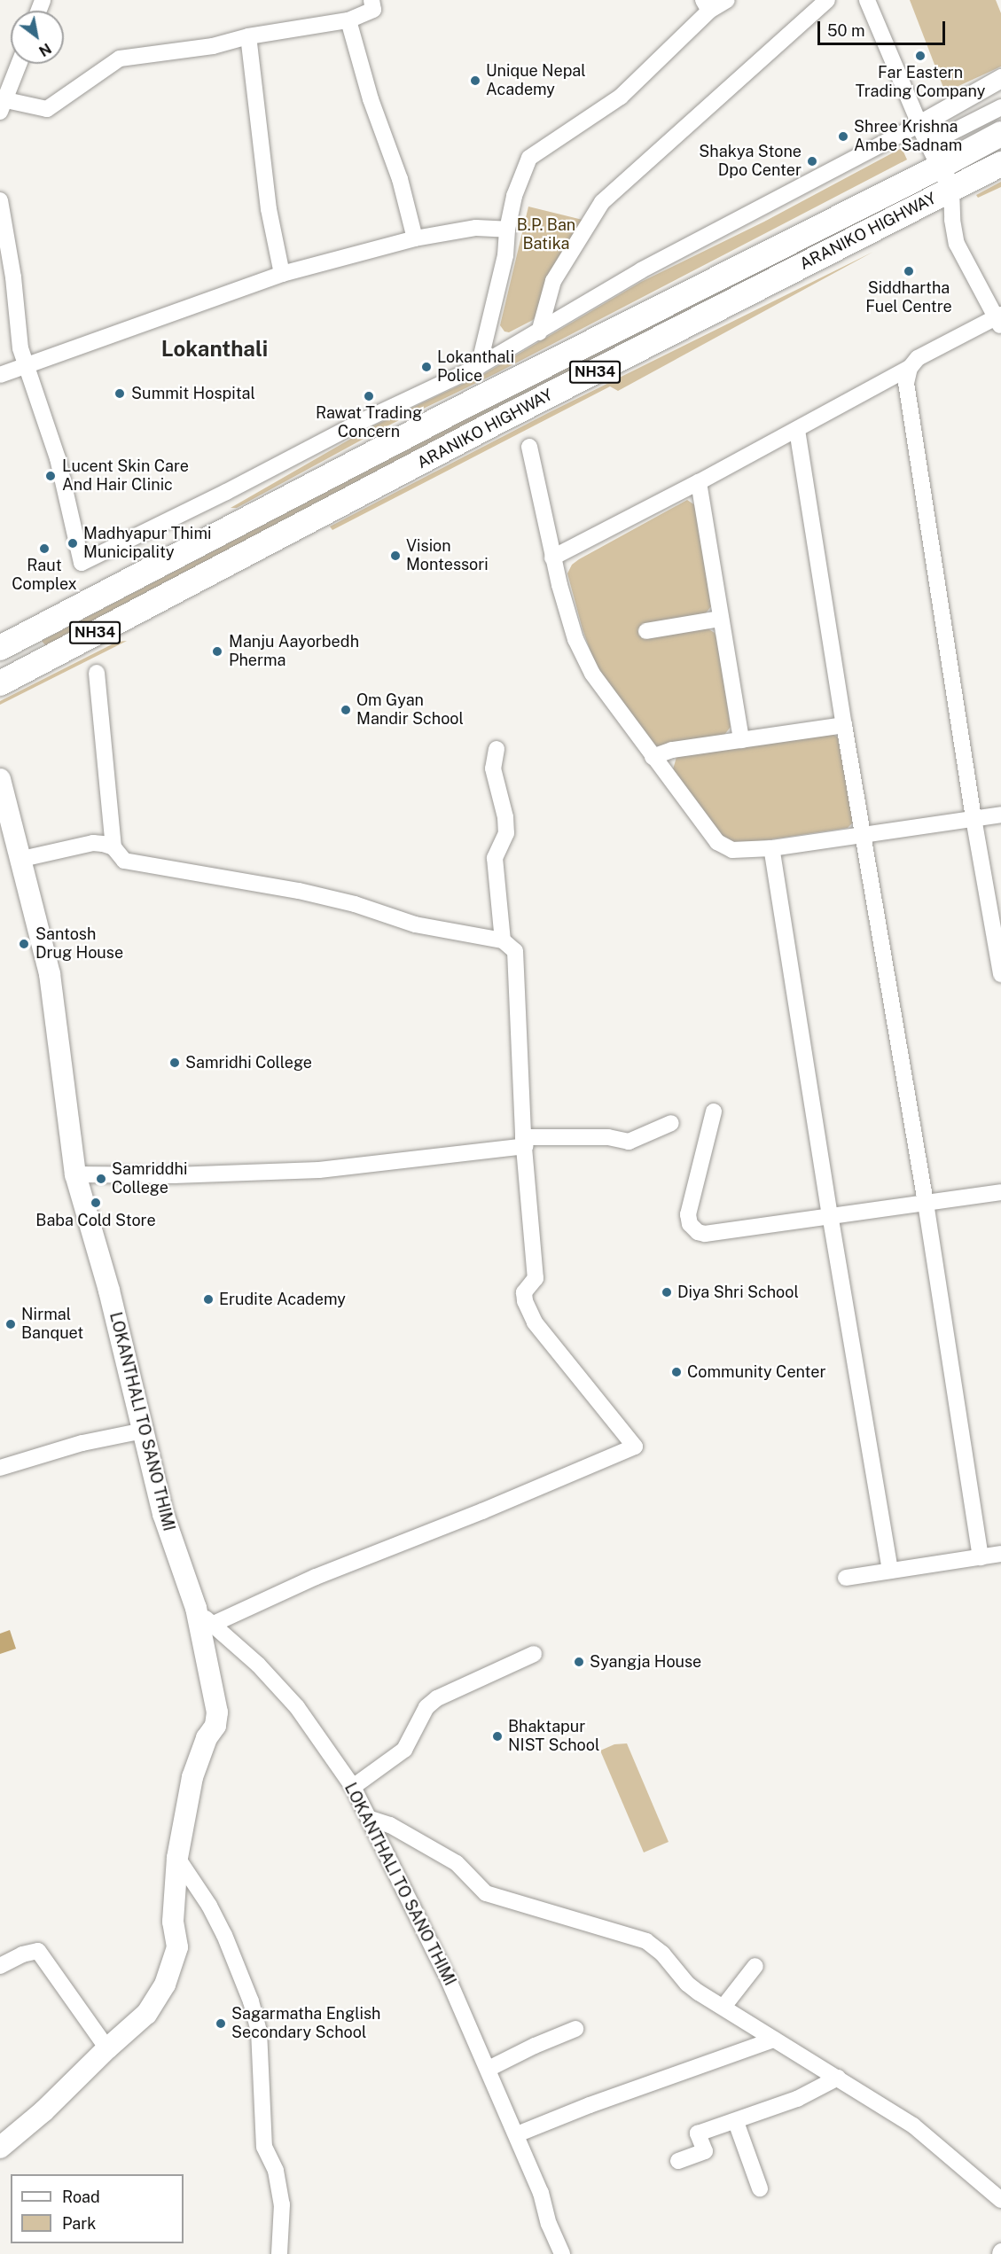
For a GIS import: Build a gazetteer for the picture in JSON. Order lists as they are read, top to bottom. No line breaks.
{"streets":{"highway":["ARANIKO HIGHWAY","NH34"],"main road":["LOKANTHALI TO SANO THIMI"]},"districts":["Lokanthali"],"parks":["B.P. Ban Batika"],"places":["Far Eastern Trading Company","Unique Nepal Academy","Shree Krishna Ambe Sadnam","Shakya Stone Dpo Center","Siddhartha Fuel Centre","Lokanthali Police","Summit Hospital","Rawat Trading Concern","Lucent Skin Care And Hair Clinic","Madhyapur Thimi Municipality","Raut Complex","Vision Montessori","Manju Aayorbedh Pherma","Om Gyan Mandir School","Santosh Drug House","Samridhi College","Samriddhi College","Baba Cold Store","Diya Shri School","Erudite Academy","Nirmal Banquet","Community Center","Syangja House","Bhaktapur NIST School","Sagarmatha English Secondary School"],"legend":["Road","Park"],"scale_bar":"50 m","north":"bottom right"}
